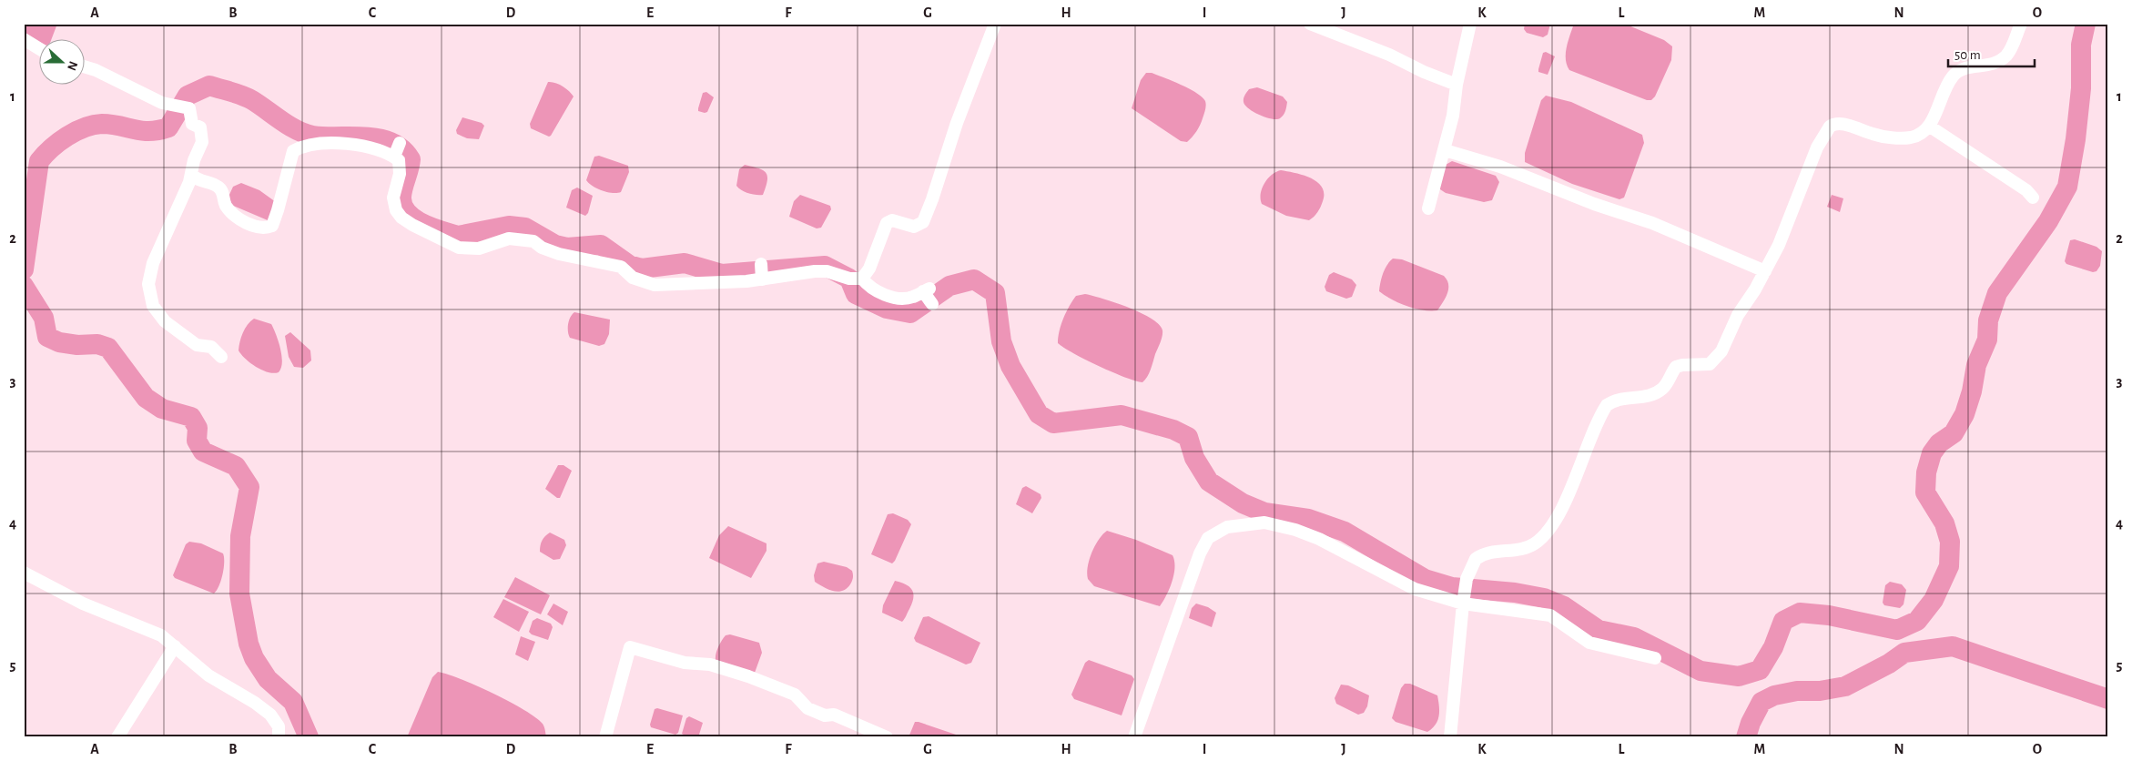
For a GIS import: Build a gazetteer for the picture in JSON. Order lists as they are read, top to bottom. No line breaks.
{"scale_bar":"50 m","north":"right","grid":{"columns":["A","B","C","D","E","F","G","H","I","J","K","L","M","N","O"],"rows":["1","2","3","4","5"]}}
